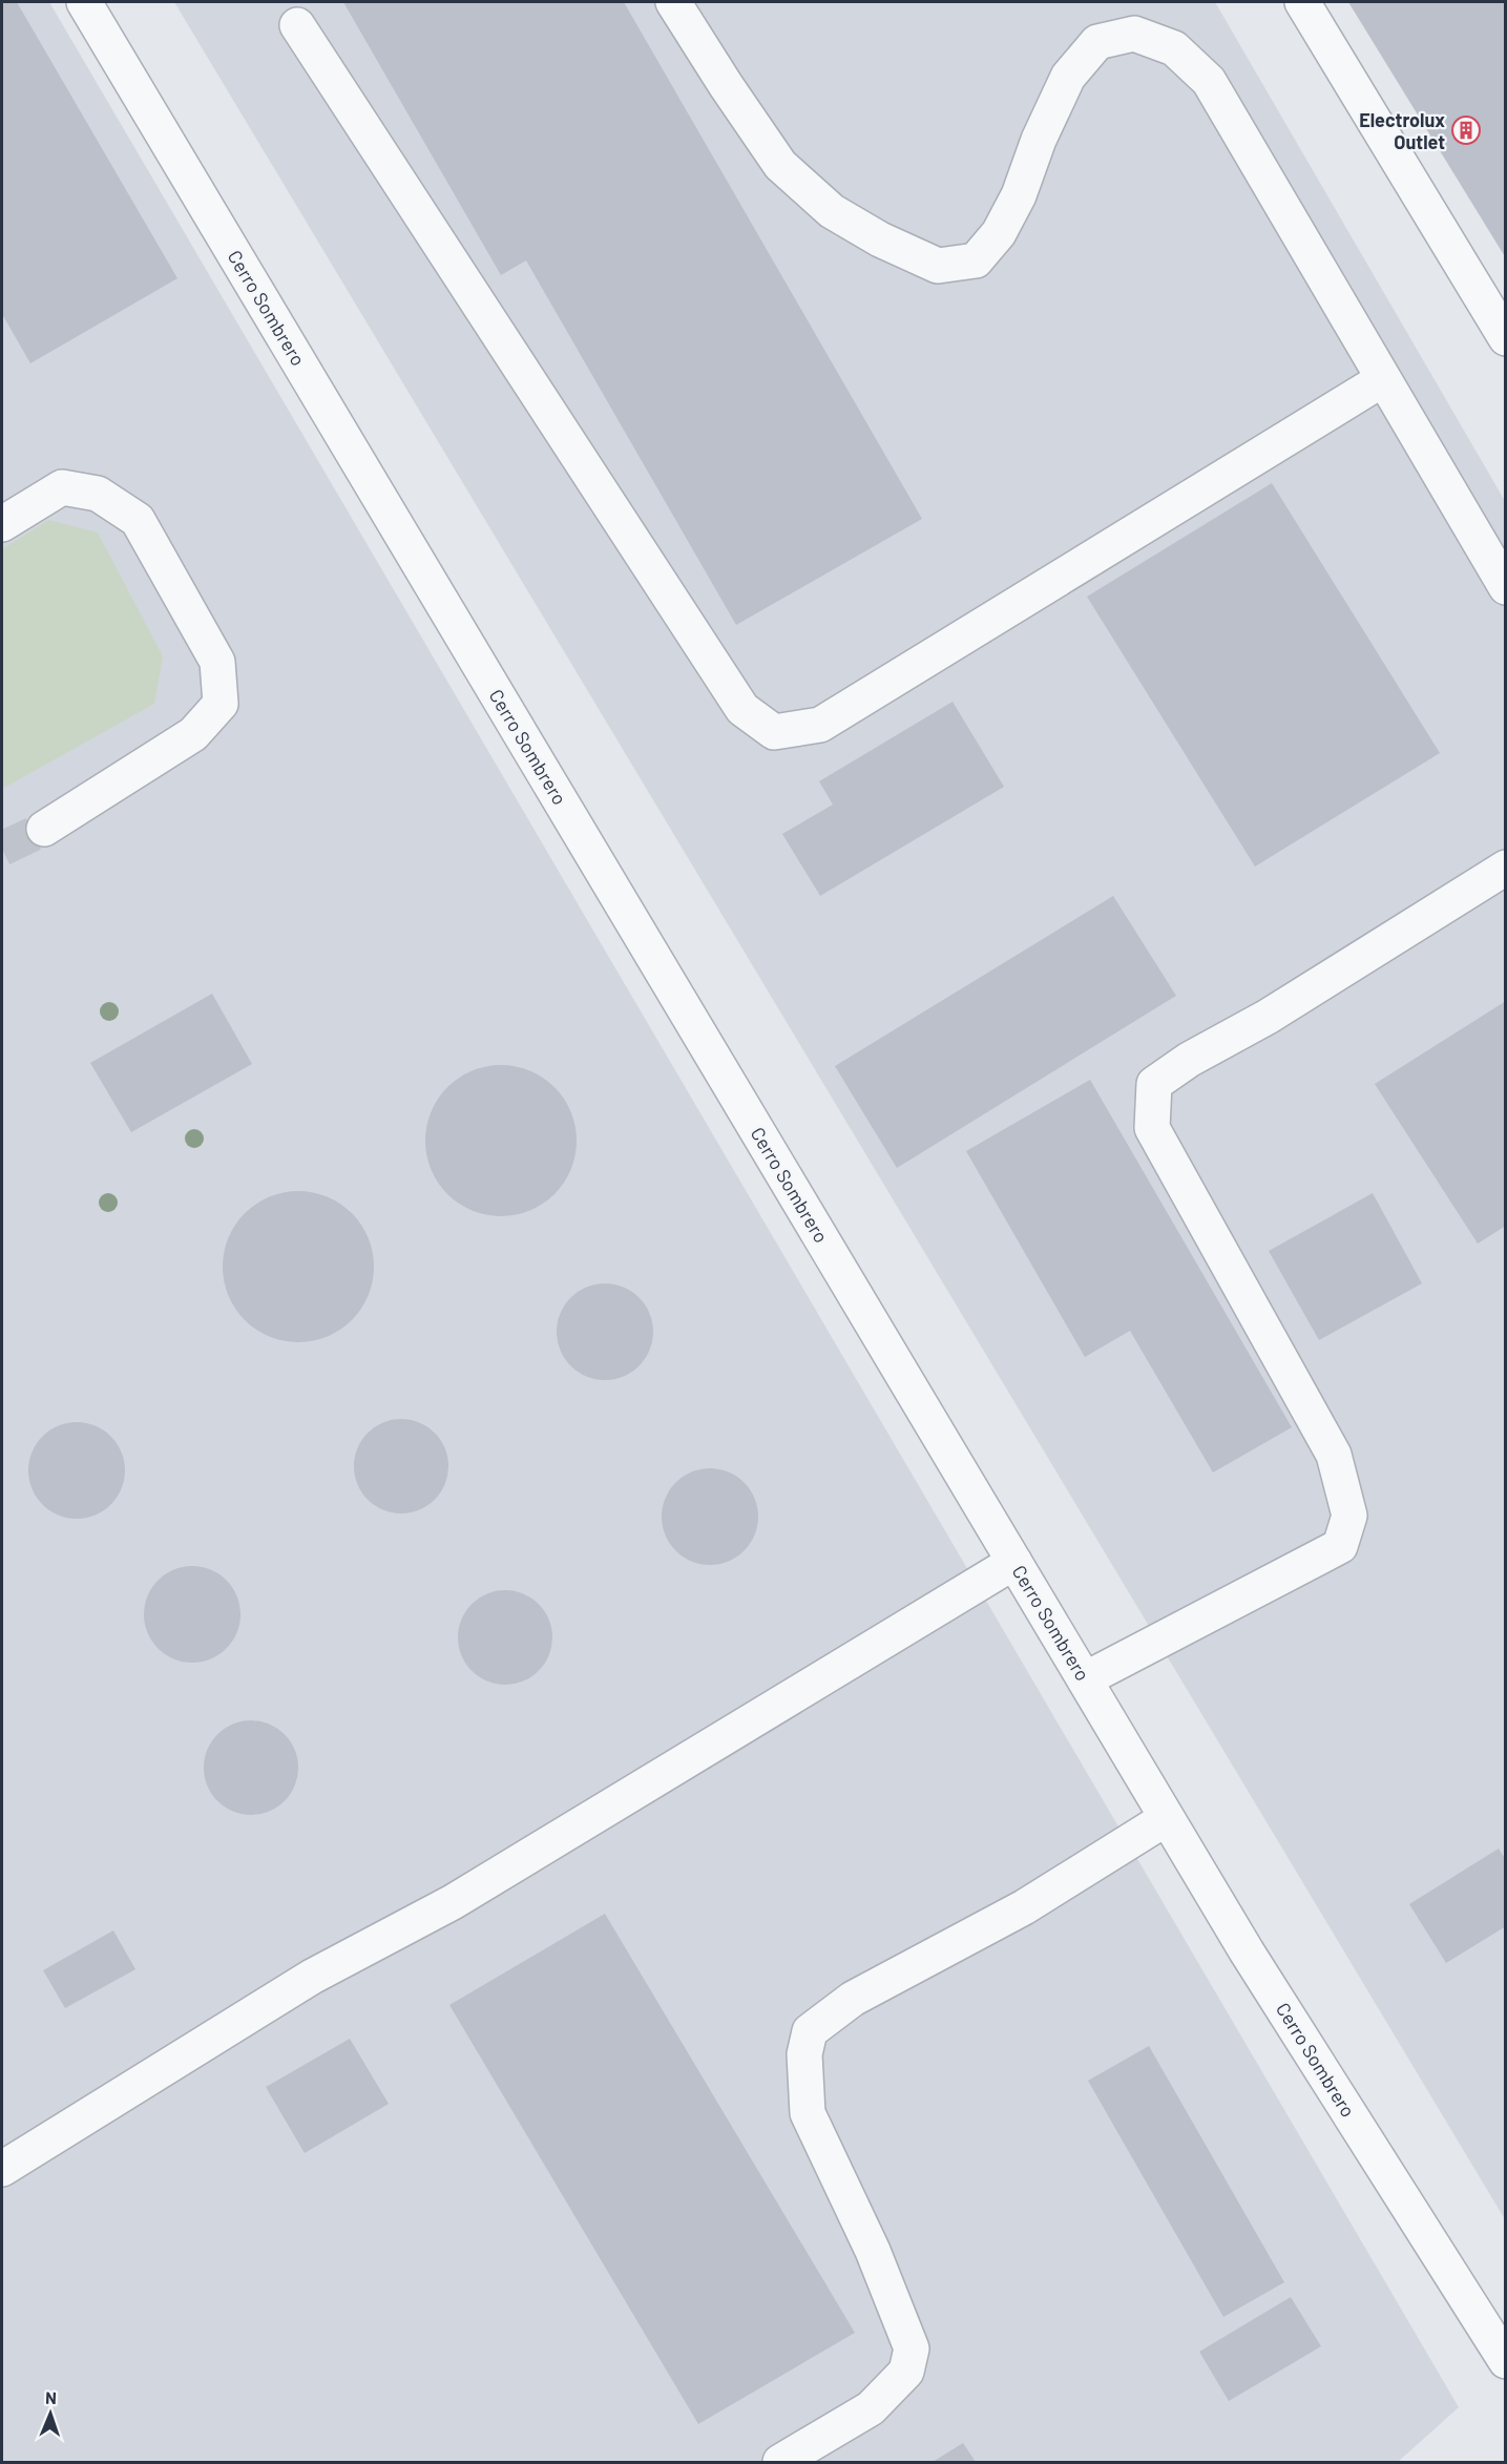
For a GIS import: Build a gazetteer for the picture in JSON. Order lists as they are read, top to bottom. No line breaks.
{"streets":{"street":["Cerro Sombrero"]},"places":{"building":["Electrolux Outlet"]},"north":"top"}
